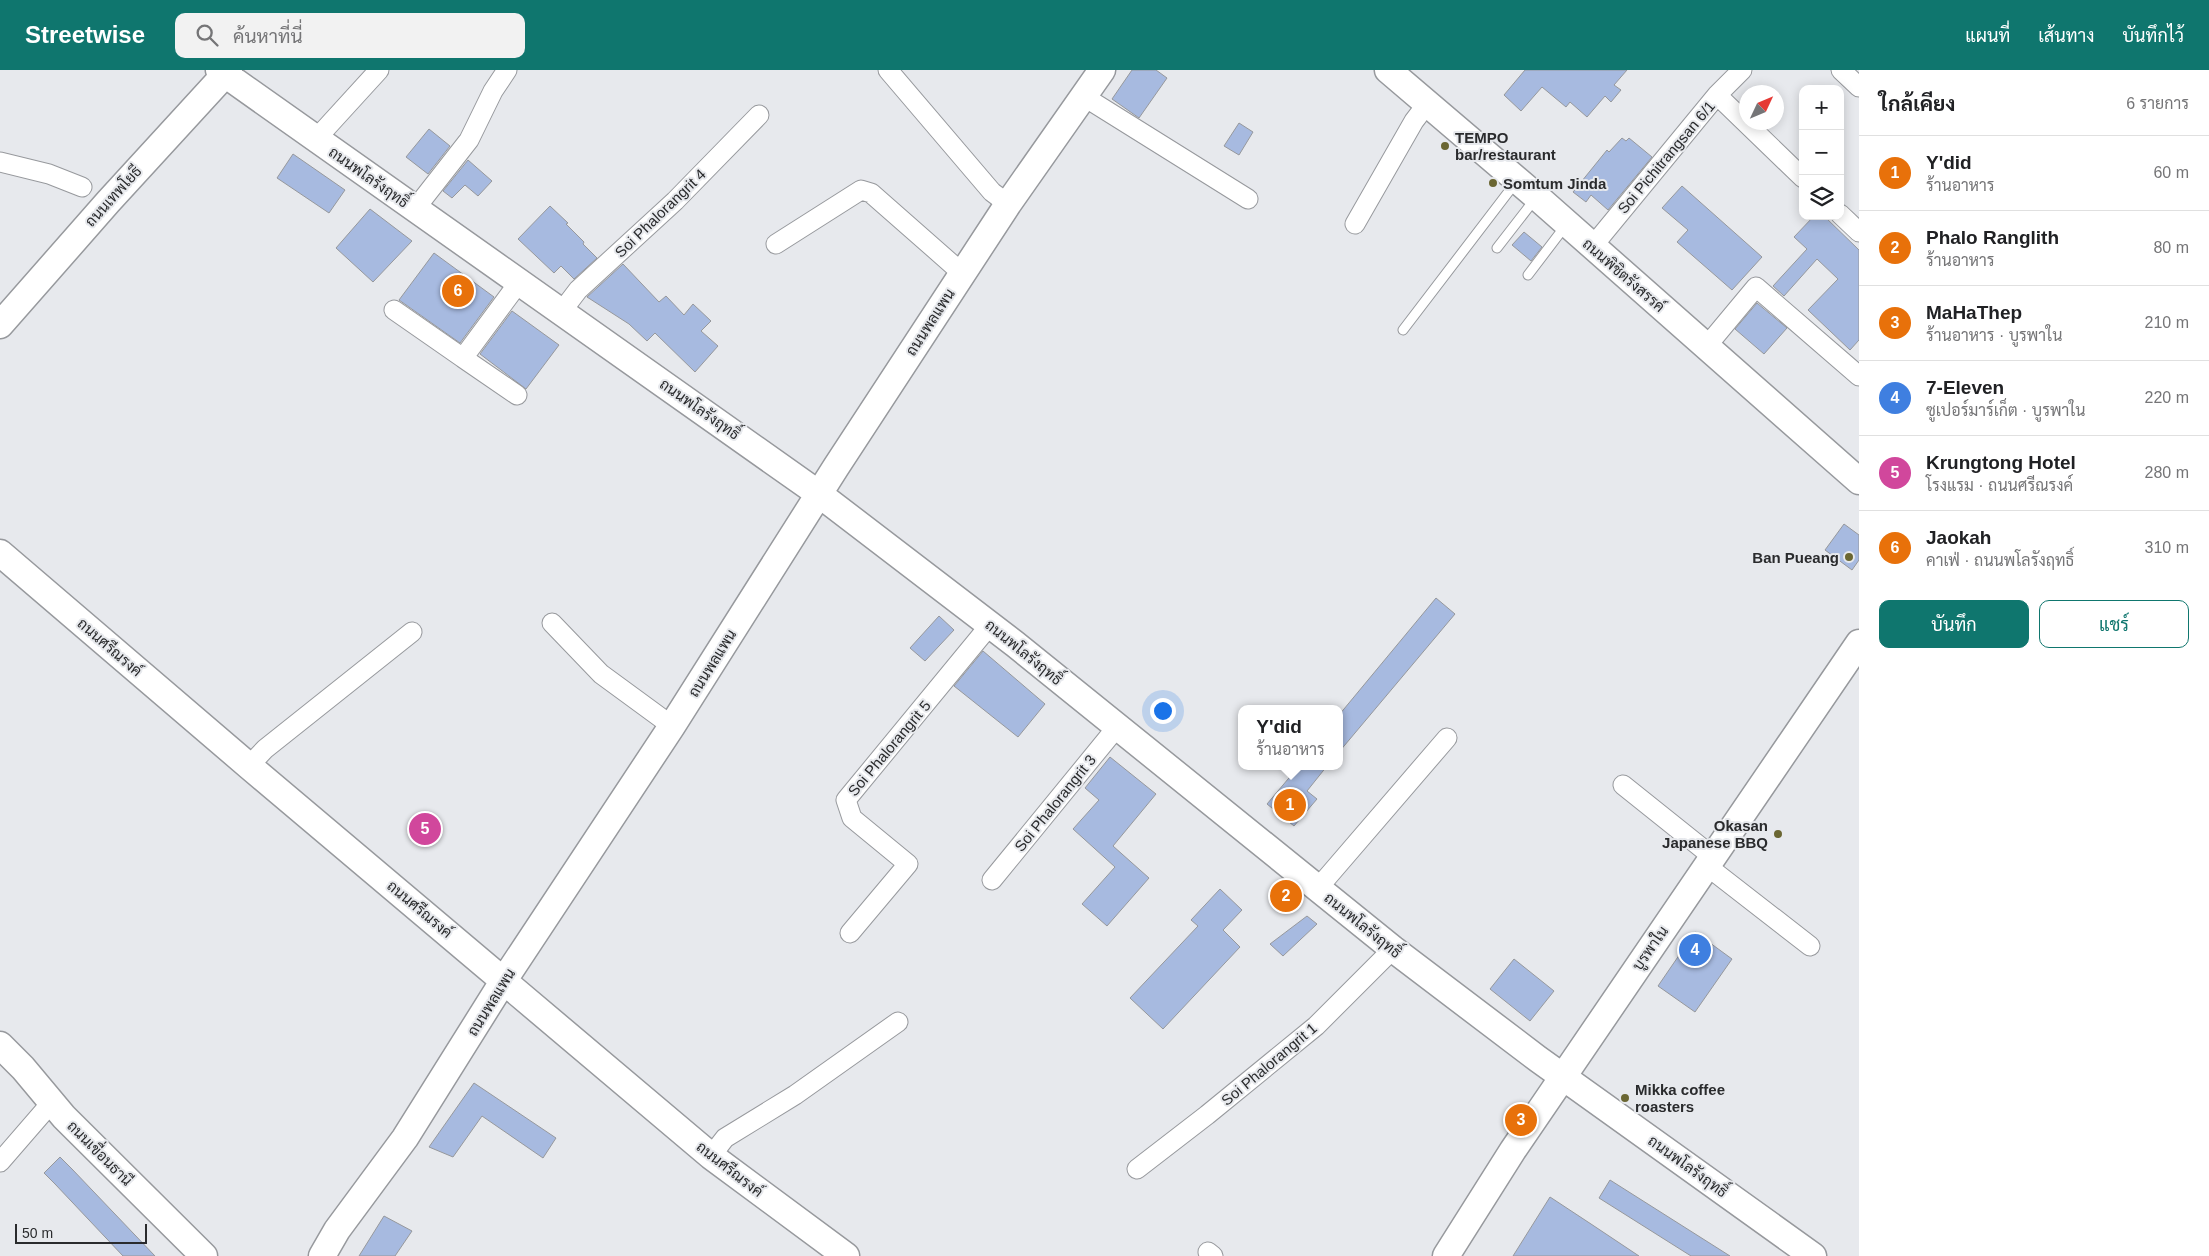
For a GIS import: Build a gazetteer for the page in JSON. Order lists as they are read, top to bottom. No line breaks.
{"streets":{"street":["Soi Pichitrangsan 6/1","ถนนพโลรังฤทธิ์","ถนนเทพโยธี","Soi Phalorangrit 4","ถนนพิชิตรังสรรค์","ถนนพลแพน","ถนนศรีณรงค์","Soi Phalorangrit 5","Soi Phalorangrit 3","บูรพาใน","Soi Phalorangrit 1","ถนนเขื่อนธานี"]},"crossings":[["Soi Pichitrangsan 6/1","ถนนพิชิตรังสรรค์"],["ถนนพโลรังฤทธิ์","ถนนเทพโยธี"],["ถนนพโลรังฤทธิ์","Soi Phalorangrit 4"],["ถนนพโลรังฤทธิ์","ถนนพลแพน"],["ถนนพโลรังฤทธิ์","Soi Phalorangrit 5"],["ถนนพโลรังฤทธิ์","Soi Phalorangrit 3"],["ถนนพโลรังฤทธิ์","บูรพาใน"],["ถนนพโลรังฤทธิ์","Soi Phalorangrit 1"],["ถนนพลแพน","ถนนศรีณรงค์"]],"places":["TEMPO bar/restaurant","Somtum Jinda","Ban Pueang","Okasan Japanese BBQ","Mikka coffee roasters"],"scale_bar":"50 m","north":"top right","page":{"header":"Streetwise","search":"ค้นหาที่นี่","nav":["แผนที่","เส้นทาง","บันทึกไว้"],"heading":["ใกล้เคียง","6 รายการ"],"map_buttons":["+","−"],"list":[{"mark":"1","name":"Y'did","note":"ร้านอาหาร","value":"60 m"},{"mark":"2","name":"Phalo Ranglith","note":"ร้านอาหาร","value":"80 m"},{"mark":"3","name":"MaHaThep","note":"ร้านอาหาร · บูรพาใน","value":"210 m"},{"mark":"4","name":"7-Eleven","note":"ซูเปอร์มาร์เก็ต · บูรพาใน","value":"220 m"},{"mark":"5","name":"Krungtong Hotel","note":"โรงแรม · ถนนศรีณรงค์","value":"280 m"},{"mark":"6","name":"Jaokah","note":"คาเฟ่ · ถนนพโลรังฤทธิ์","value":"310 m"}],"pins":["6","1","5","2","4","3"],"buttons":["บันทึก","แชร์"],"popup":["Y'did","ร้านอาหาร"],"scale":"50 m"}}
